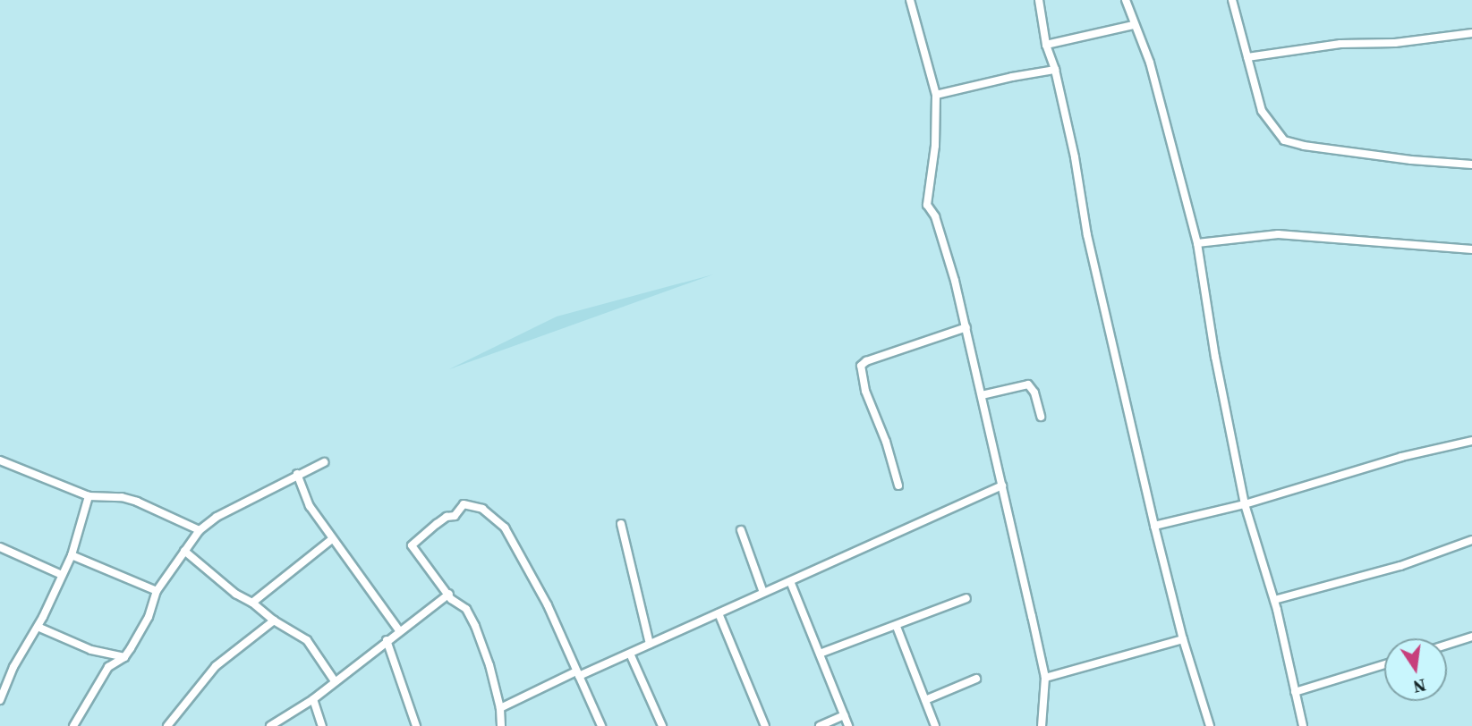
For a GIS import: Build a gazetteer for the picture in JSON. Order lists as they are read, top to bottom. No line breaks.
{"north":"bottom"}
